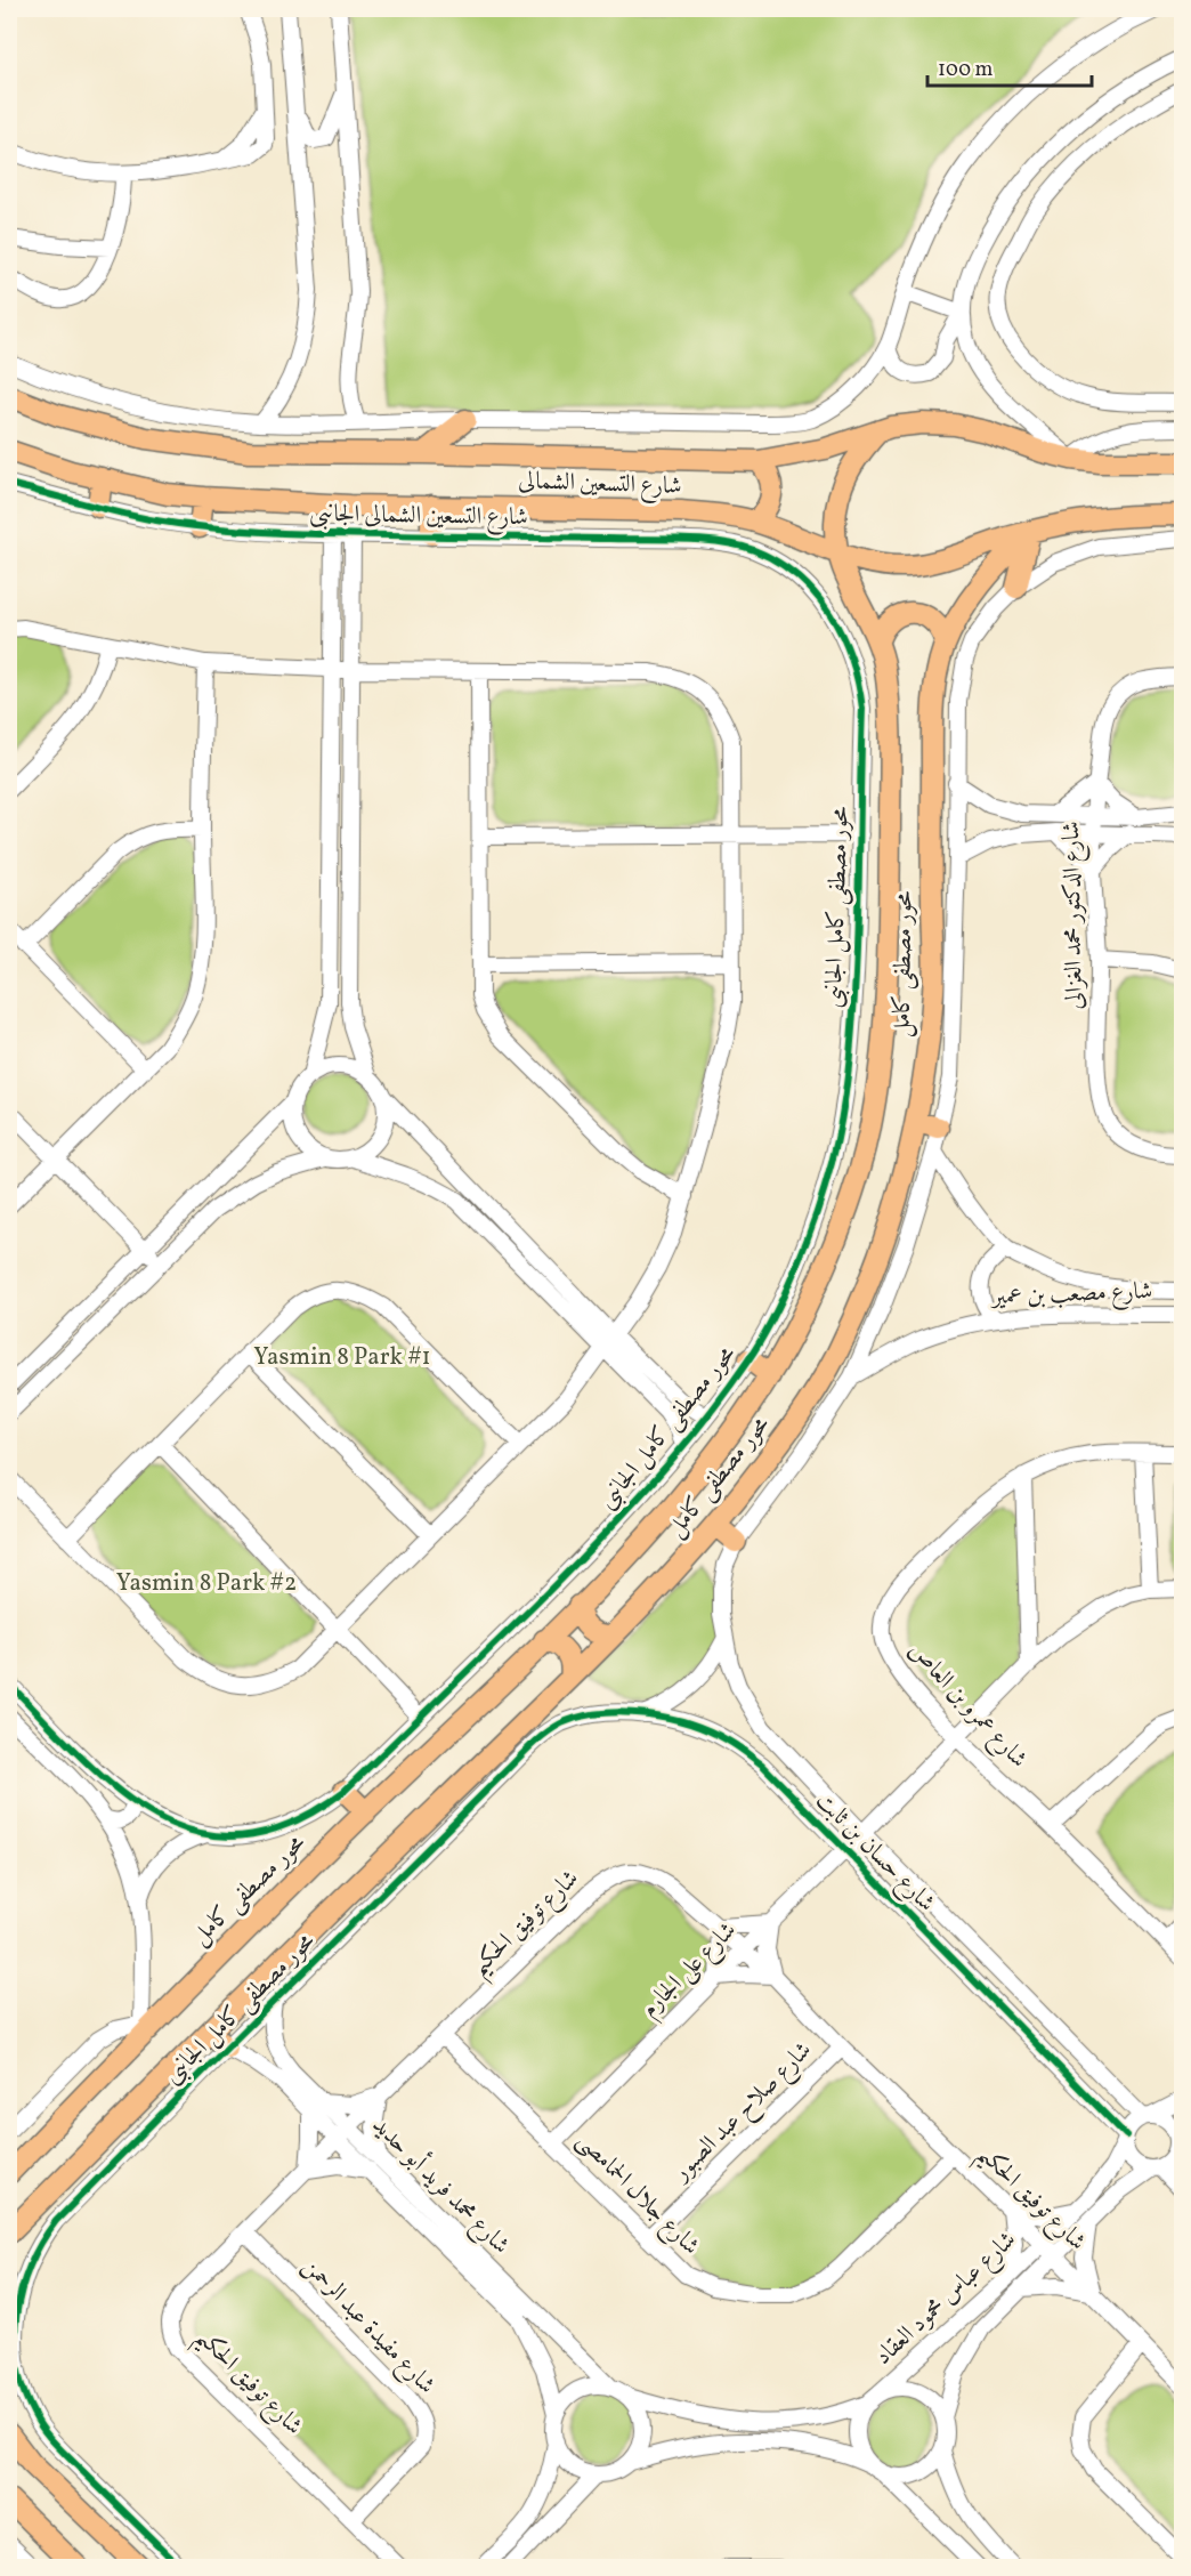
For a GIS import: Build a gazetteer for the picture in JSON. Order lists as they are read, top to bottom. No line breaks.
{"streets":{"main road":["شارع التسعين الشمالى","محور مصطفى كامل"],"street":["شارع التسعين الشمالى الجانبى","محور مصطفى كامل الجانبى","شارع الدكتور محمد الغزالى","شارع مصعب بن عمير","شارع عمرو بن العاص","شارع حسان بن ثابت","شارع توفيق الحكيم","شارع على الجارم","شارع صلاح عبد الصبور","شارع محمد فريد أبو حديد","شارع جلال الحمامصى","شارع عباس محمود العقاد","شارع مفيدة عبد الرحمن"]},"crossings":[["شارع التسعين الشمالى","محور مصطفى كامل"],["شارع التسعين الشمالى الجانبى","محور مصطفى كامل الجانبى"],["محور مصطفى كامل الجانبى","شارع حسان بن ثابت"],["محور مصطفى كامل الجانبى","شارع محمد فريد أبو حديد"],["شارع عمرو بن العاص","شارع على الجارم"],["شارع حسان بن ثابت","شارع على الجارم"],["شارع حسان بن ثابت","شارع عباس محمود العقاد"],["شارع توفيق الحكيم","شارع على الجارم"],["شارع توفيق الحكيم","شارع صلاح عبد الصبور"],["شارع توفيق الحكيم","شارع محمد فريد أبو حديد"],["شارع توفيق الحكيم","شارع جلال الحمامصى"],["شارع توفيق الحكيم","شارع عباس محمود العقاد"],["شارع توفيق الحكيم","شارع مفيدة عبد الرحمن"],["شارع على الجارم","شارع جلال الحمامصى"],["شارع صلاح عبد الصبور","شارع جلال الحمامصى"],["شارع محمد فريد أبو حديد","شارع عباس محمود العقاد"]],"parks":["Yasmin 8 Park #1","Yasmin 8 Park #2"],"scale_bar":"100 m"}
